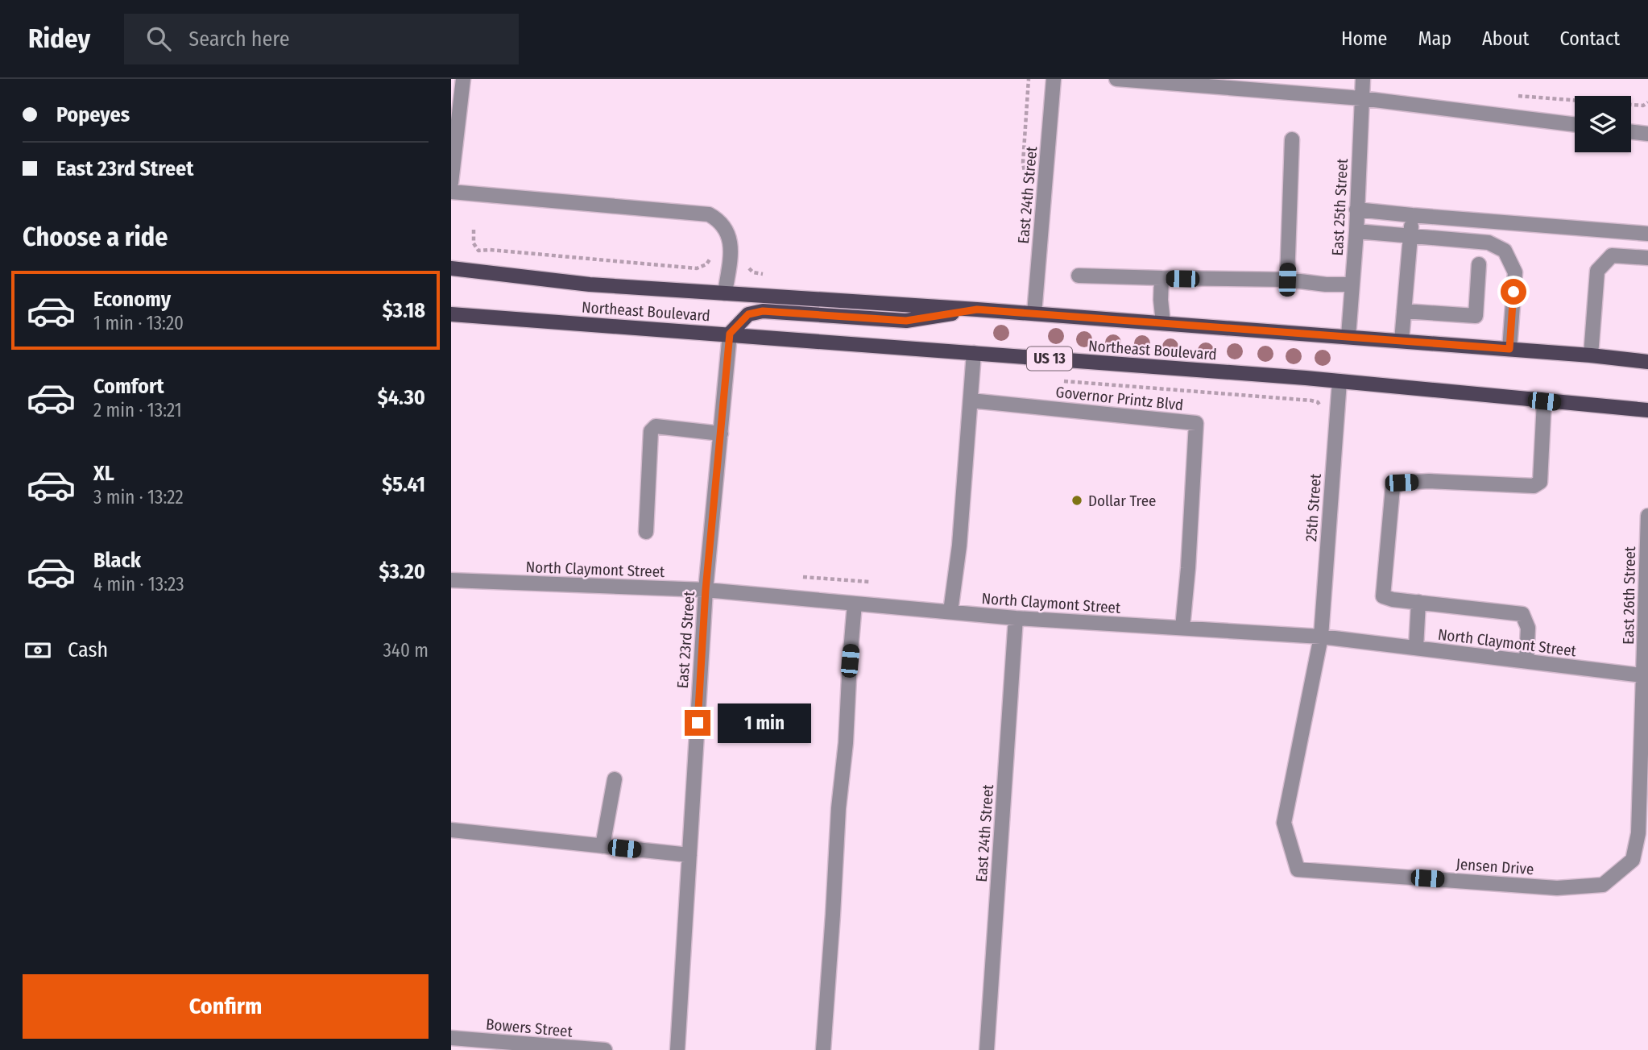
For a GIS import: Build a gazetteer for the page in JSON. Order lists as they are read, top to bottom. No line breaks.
{"streets":{"main road":["Northeast Boulevard","US 13"],"street":["East 24th Street","East 25th Street","Governor Printz Blvd","25th Street","North Claymont Street","East 26th Street","East 23rd Street","Jensen Drive","Bowers Street"]},"crossings":[["East 24th Street","Northeast Boulevard"],["East 24th Street","North Claymont Street"],["East 25th Street","Northeast Boulevard"],["Northeast Boulevard","25th Street"],["Northeast Boulevard","East 23rd Street"],["Governor Printz Blvd","North Claymont Street"],["25th Street","North Claymont Street"],["25th Street","Jensen Drive"],["North Claymont Street","East 26th Street"],["North Claymont Street","East 23rd Street"],["North Claymont Street","Jensen Drive"],["East 26th Street","Jensen Drive"]],"places":["Dollar Tree"],"page":{"header":"Ridey","search":"Search here","nav":["Home","Map","About","Contact"],"banner":["Popeyes","East 23rd Street"],"heading":"Choose a ride","list":[{"name":"Economy","note":"1 min · 13:20","value":"$3.18"},{"name":"Comfort","note":"2 min · 13:21","value":"$4.30"},{"name":"XL","note":"3 min · 13:22","value":"$5.41"},{"name":"Black","note":"4 min · 13:23","value":"$3.20"}],"pay":["Cash","340 m"],"bubble":"1 min","buttons":"Confirm"}}
